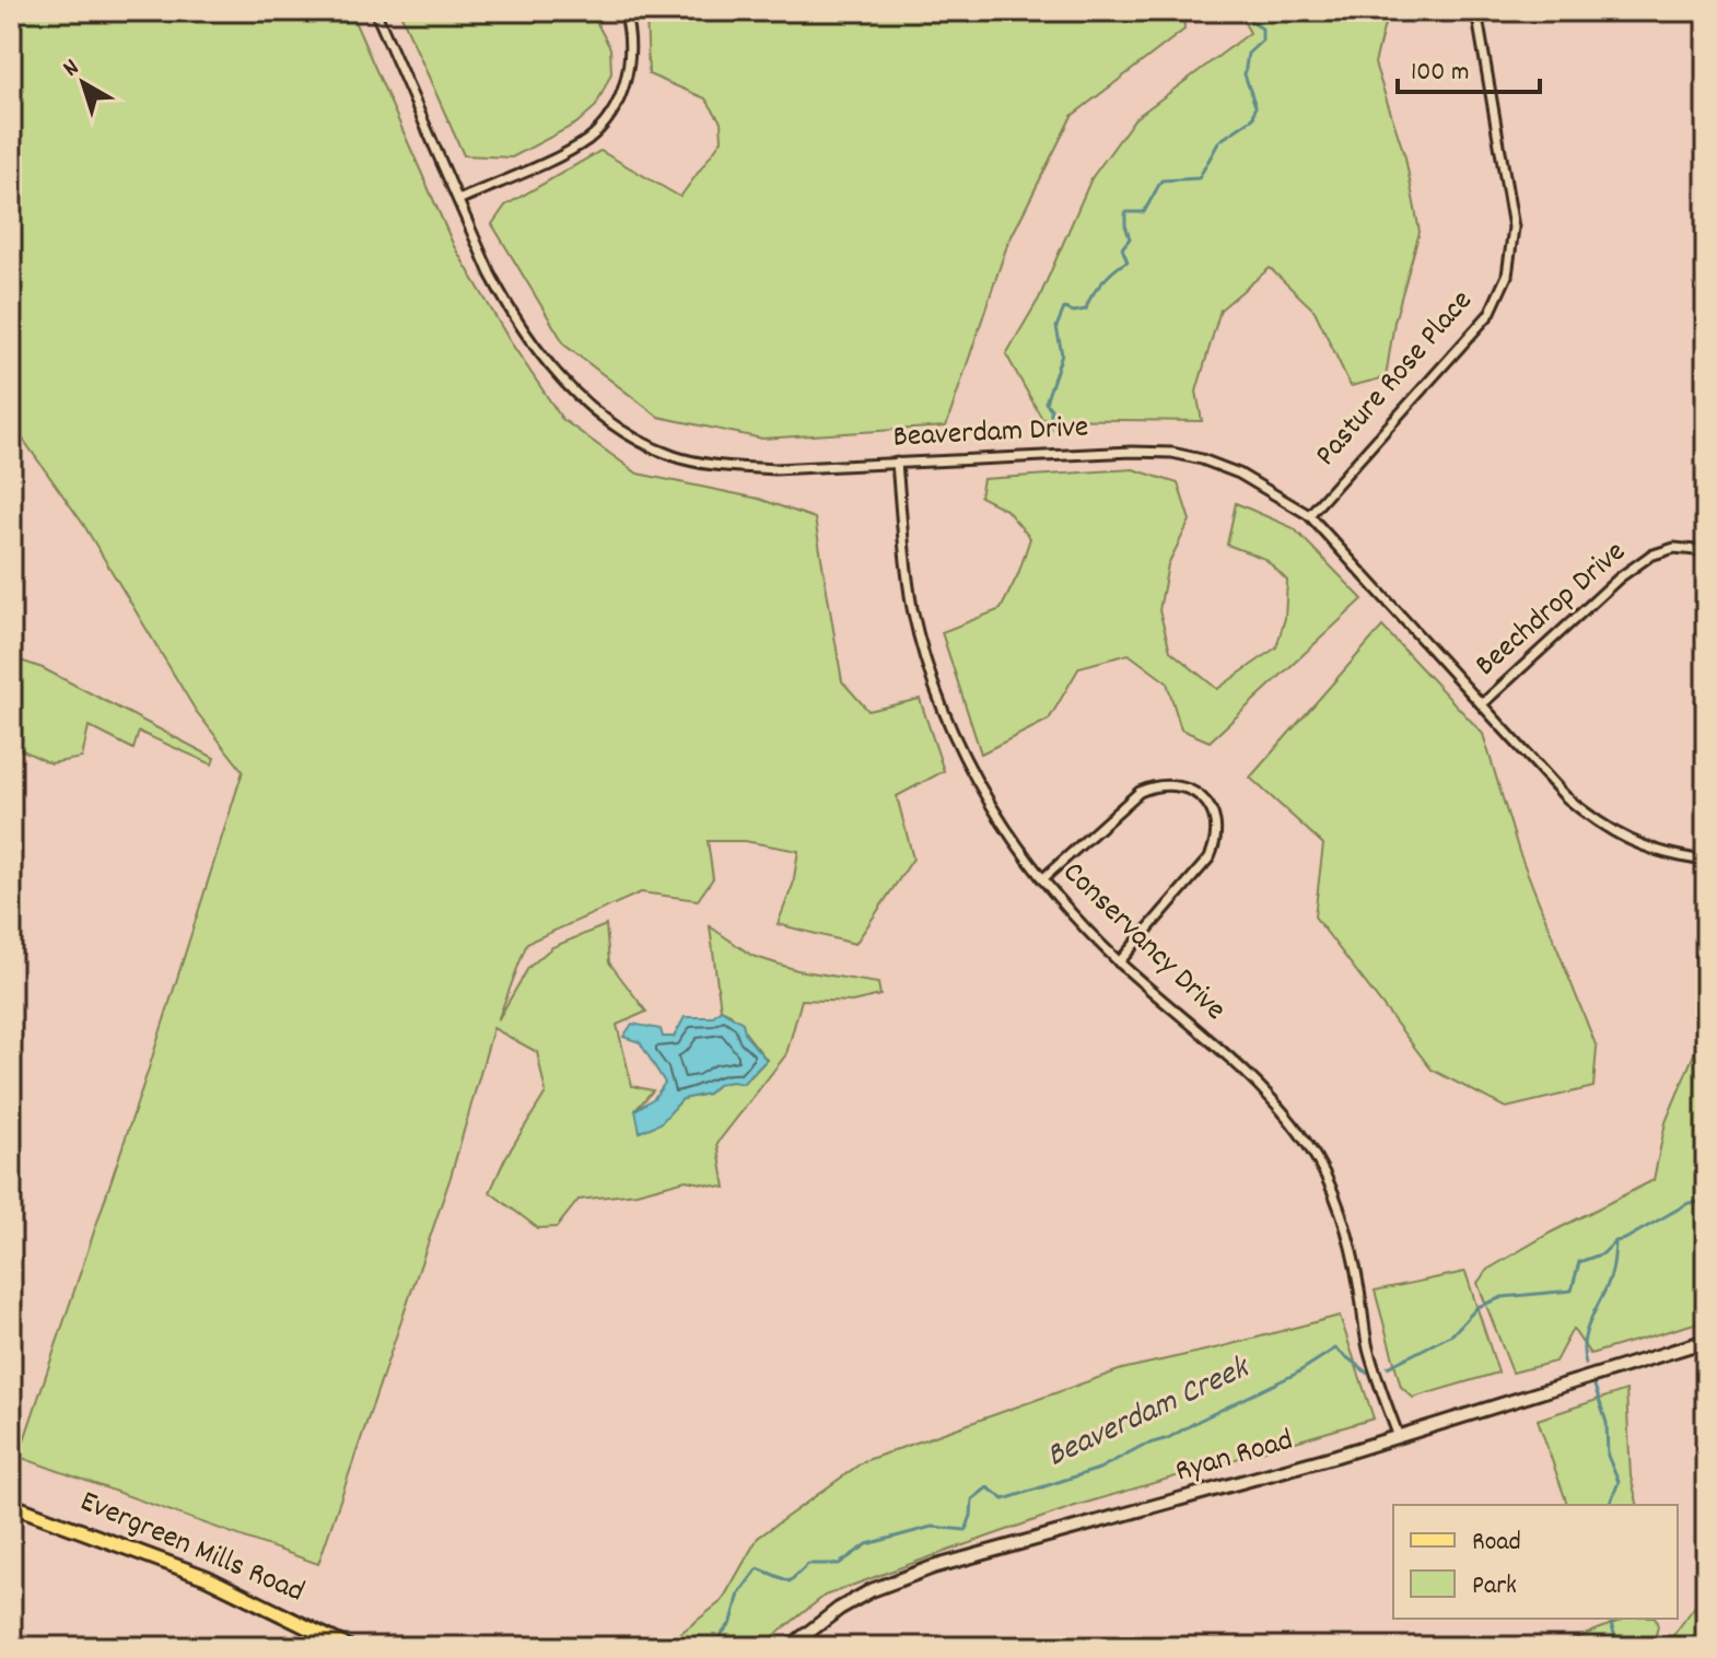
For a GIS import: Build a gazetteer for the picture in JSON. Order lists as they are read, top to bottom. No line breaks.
{"streets":{"main road":["Ryan Road","Evergreen Mills Road"],"street":["Pasture Rose Place","Beaverdam Drive","Beechdrop Drive","Conservancy Drive"]},"crossings":[["Pasture Rose Place","Beaverdam Drive"],["Beaverdam Drive","Beechdrop Drive"],["Beaverdam Drive","Conservancy Drive"],["Conservancy Drive","Ryan Road"]],"water":["Beaverdam Creek"],"legend":["Road","Park"],"scale_bar":"100 m","north":"top left"}
